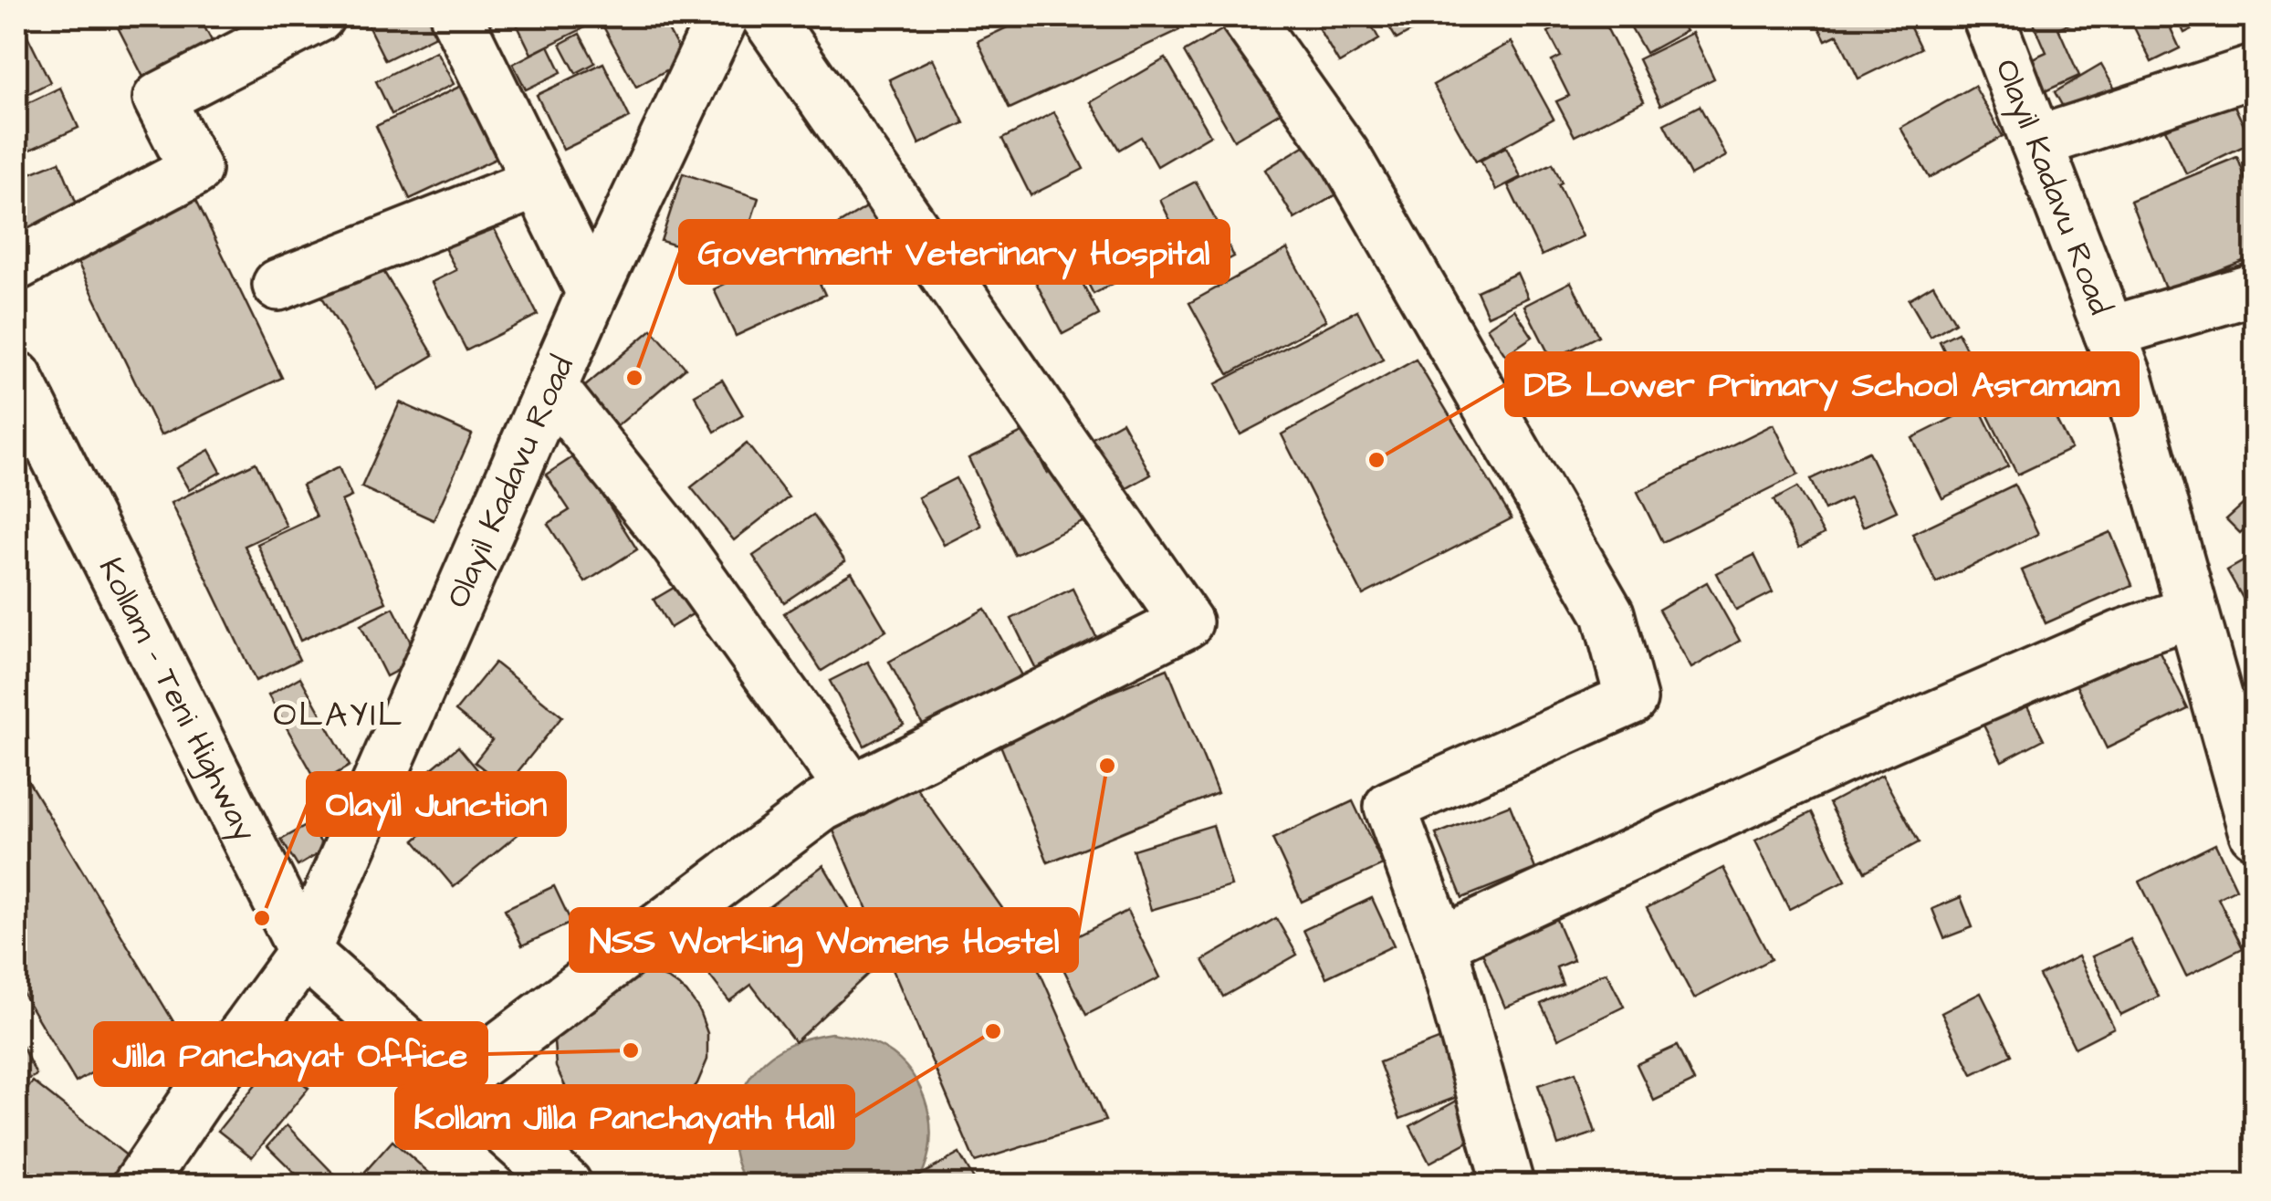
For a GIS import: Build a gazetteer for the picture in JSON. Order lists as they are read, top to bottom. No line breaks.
{"streets":{"street":["Olayil Kadavu Road","Kollam - Teni Highway"]},"crossings":[["Olayil Kadavu Road","Kollam - Teni Highway"]],"districts":["OLAYIL"],"places":["Government Veterinary Hospital","DB Lower Primary School Asramam","NSS Working Womens Hostel","Olayil Junction","Kollam Jilla Panchayath Hall","Jilla Panchayat Office"]}
